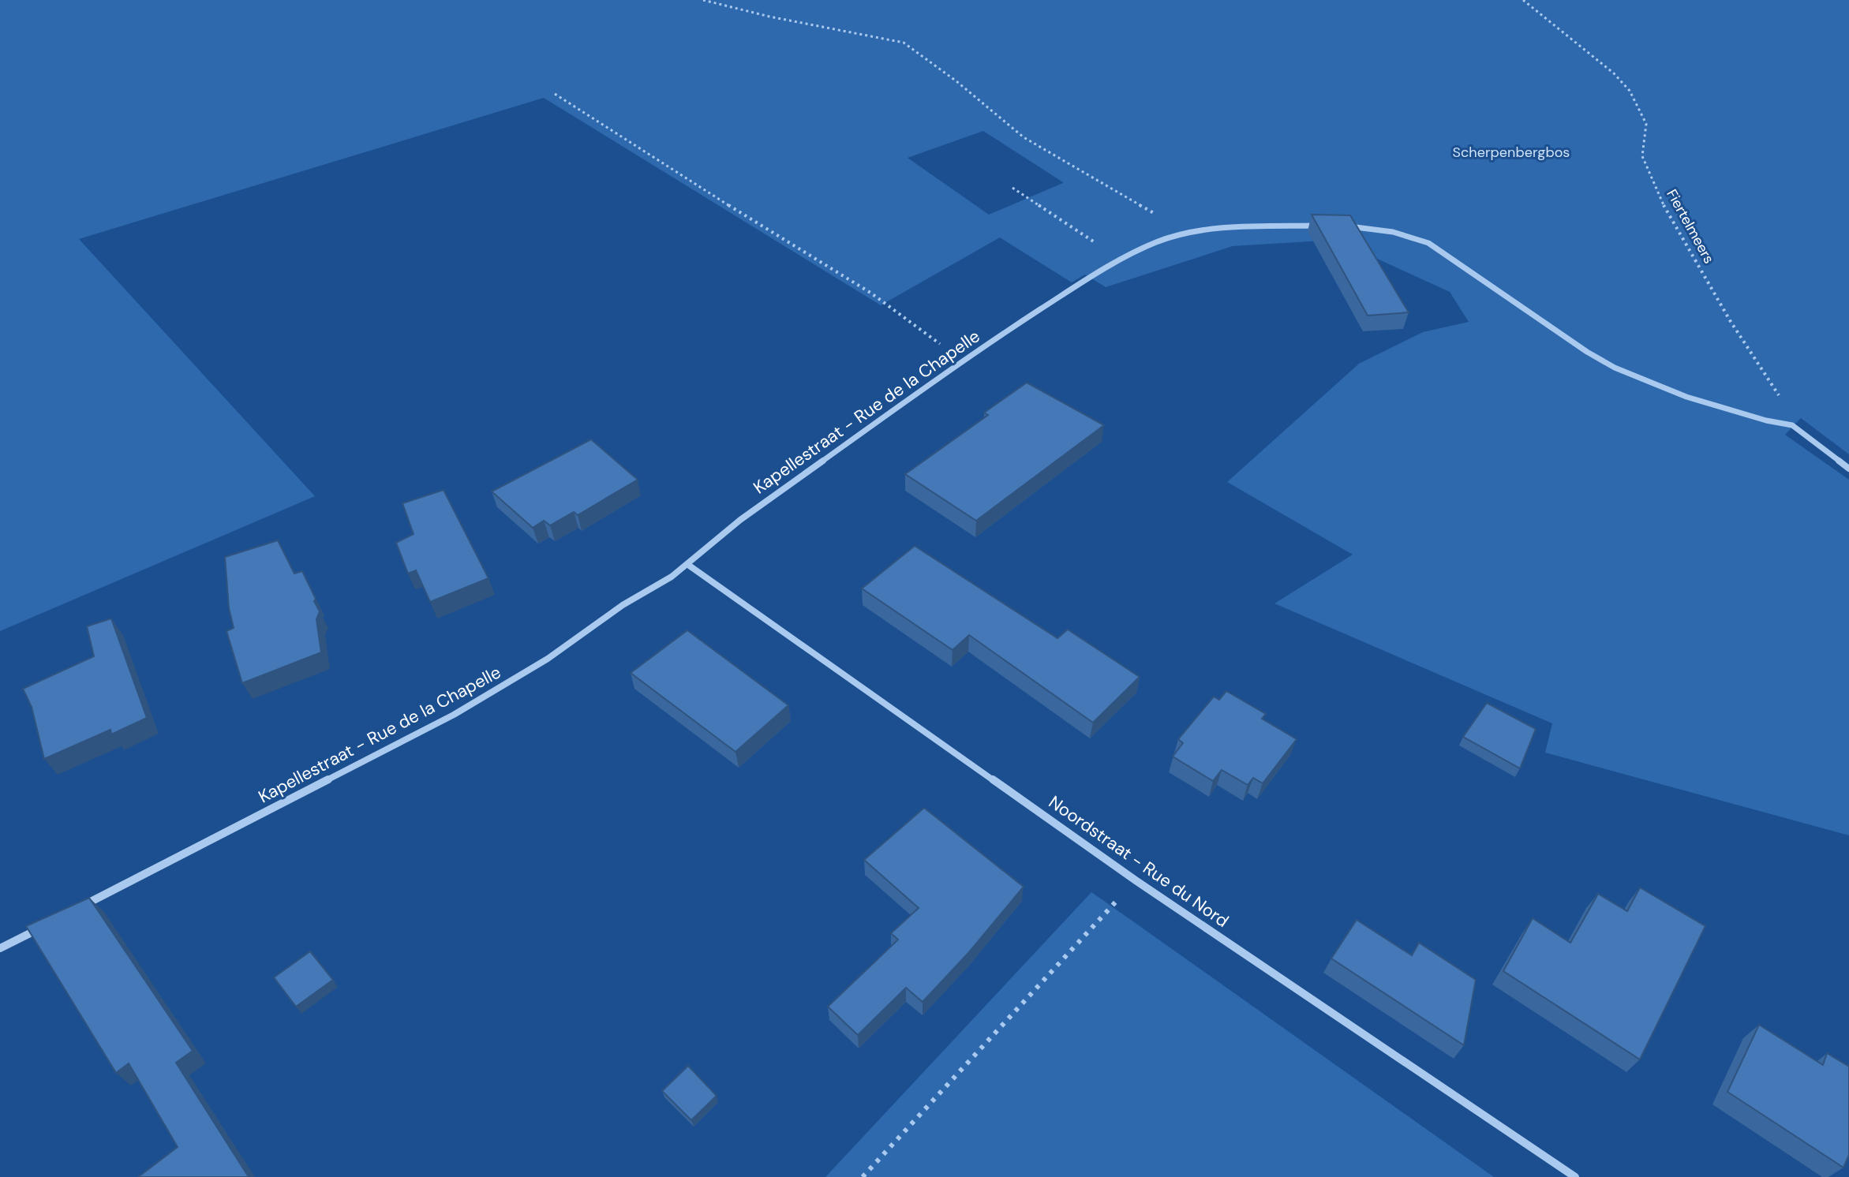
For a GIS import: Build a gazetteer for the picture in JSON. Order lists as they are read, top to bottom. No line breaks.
{"streets":{"street":["Kapellestraat - Rue de la Chapelle","Noordstraat - Rue du Nord"],"path":["Fiertelmeers"]},"crossings":[["Kapellestraat - Rue de la Chapelle","Noordstraat - Rue du Nord"]],"parks":["Scherpenbergbos"]}
